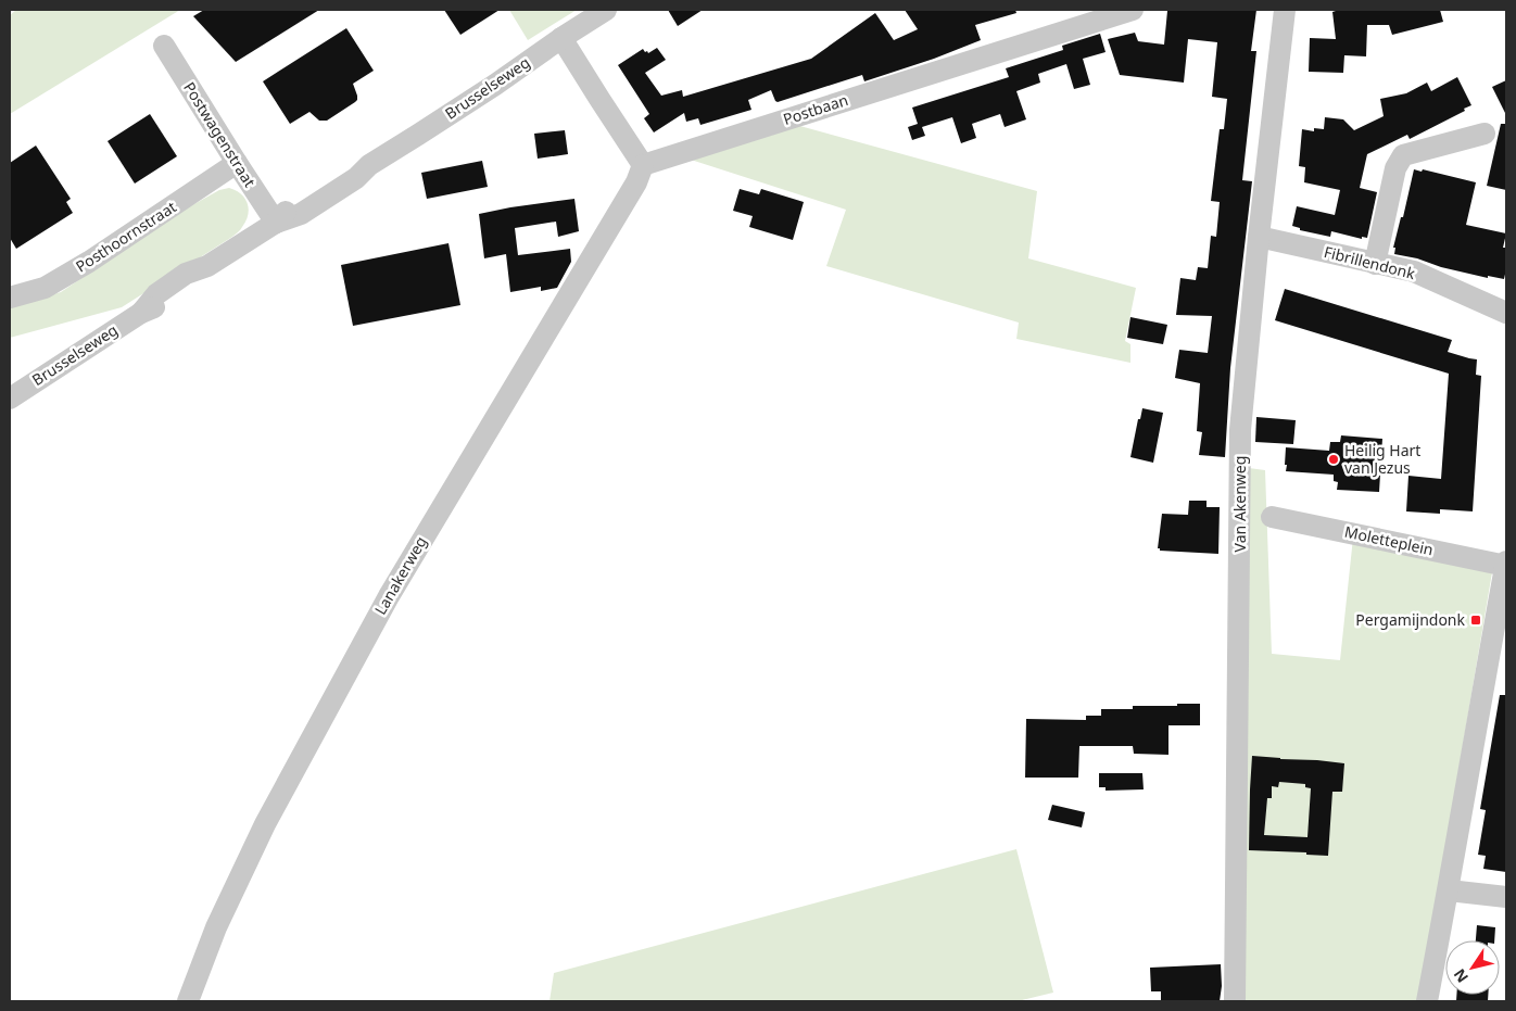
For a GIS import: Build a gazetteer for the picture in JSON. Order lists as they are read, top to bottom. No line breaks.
{"streets":{"street":["Brusselseweg","Postbaan","Postwagenstraat","Posthoornstraat","Fibrillendonk","Van Akenweg","Moletteplein","Lanakerweg"]},"crossings":[["Brusselseweg","Postwagenstraat"],["Postbaan","Lanakerweg"],["Postwagenstraat","Posthoornstraat"],["Fibrillendonk","Van Akenweg"]],"places":{"other":["Heilig Hart van Jezus"],"transit":["Pergamijndonk"]},"north":"bottom left"}
